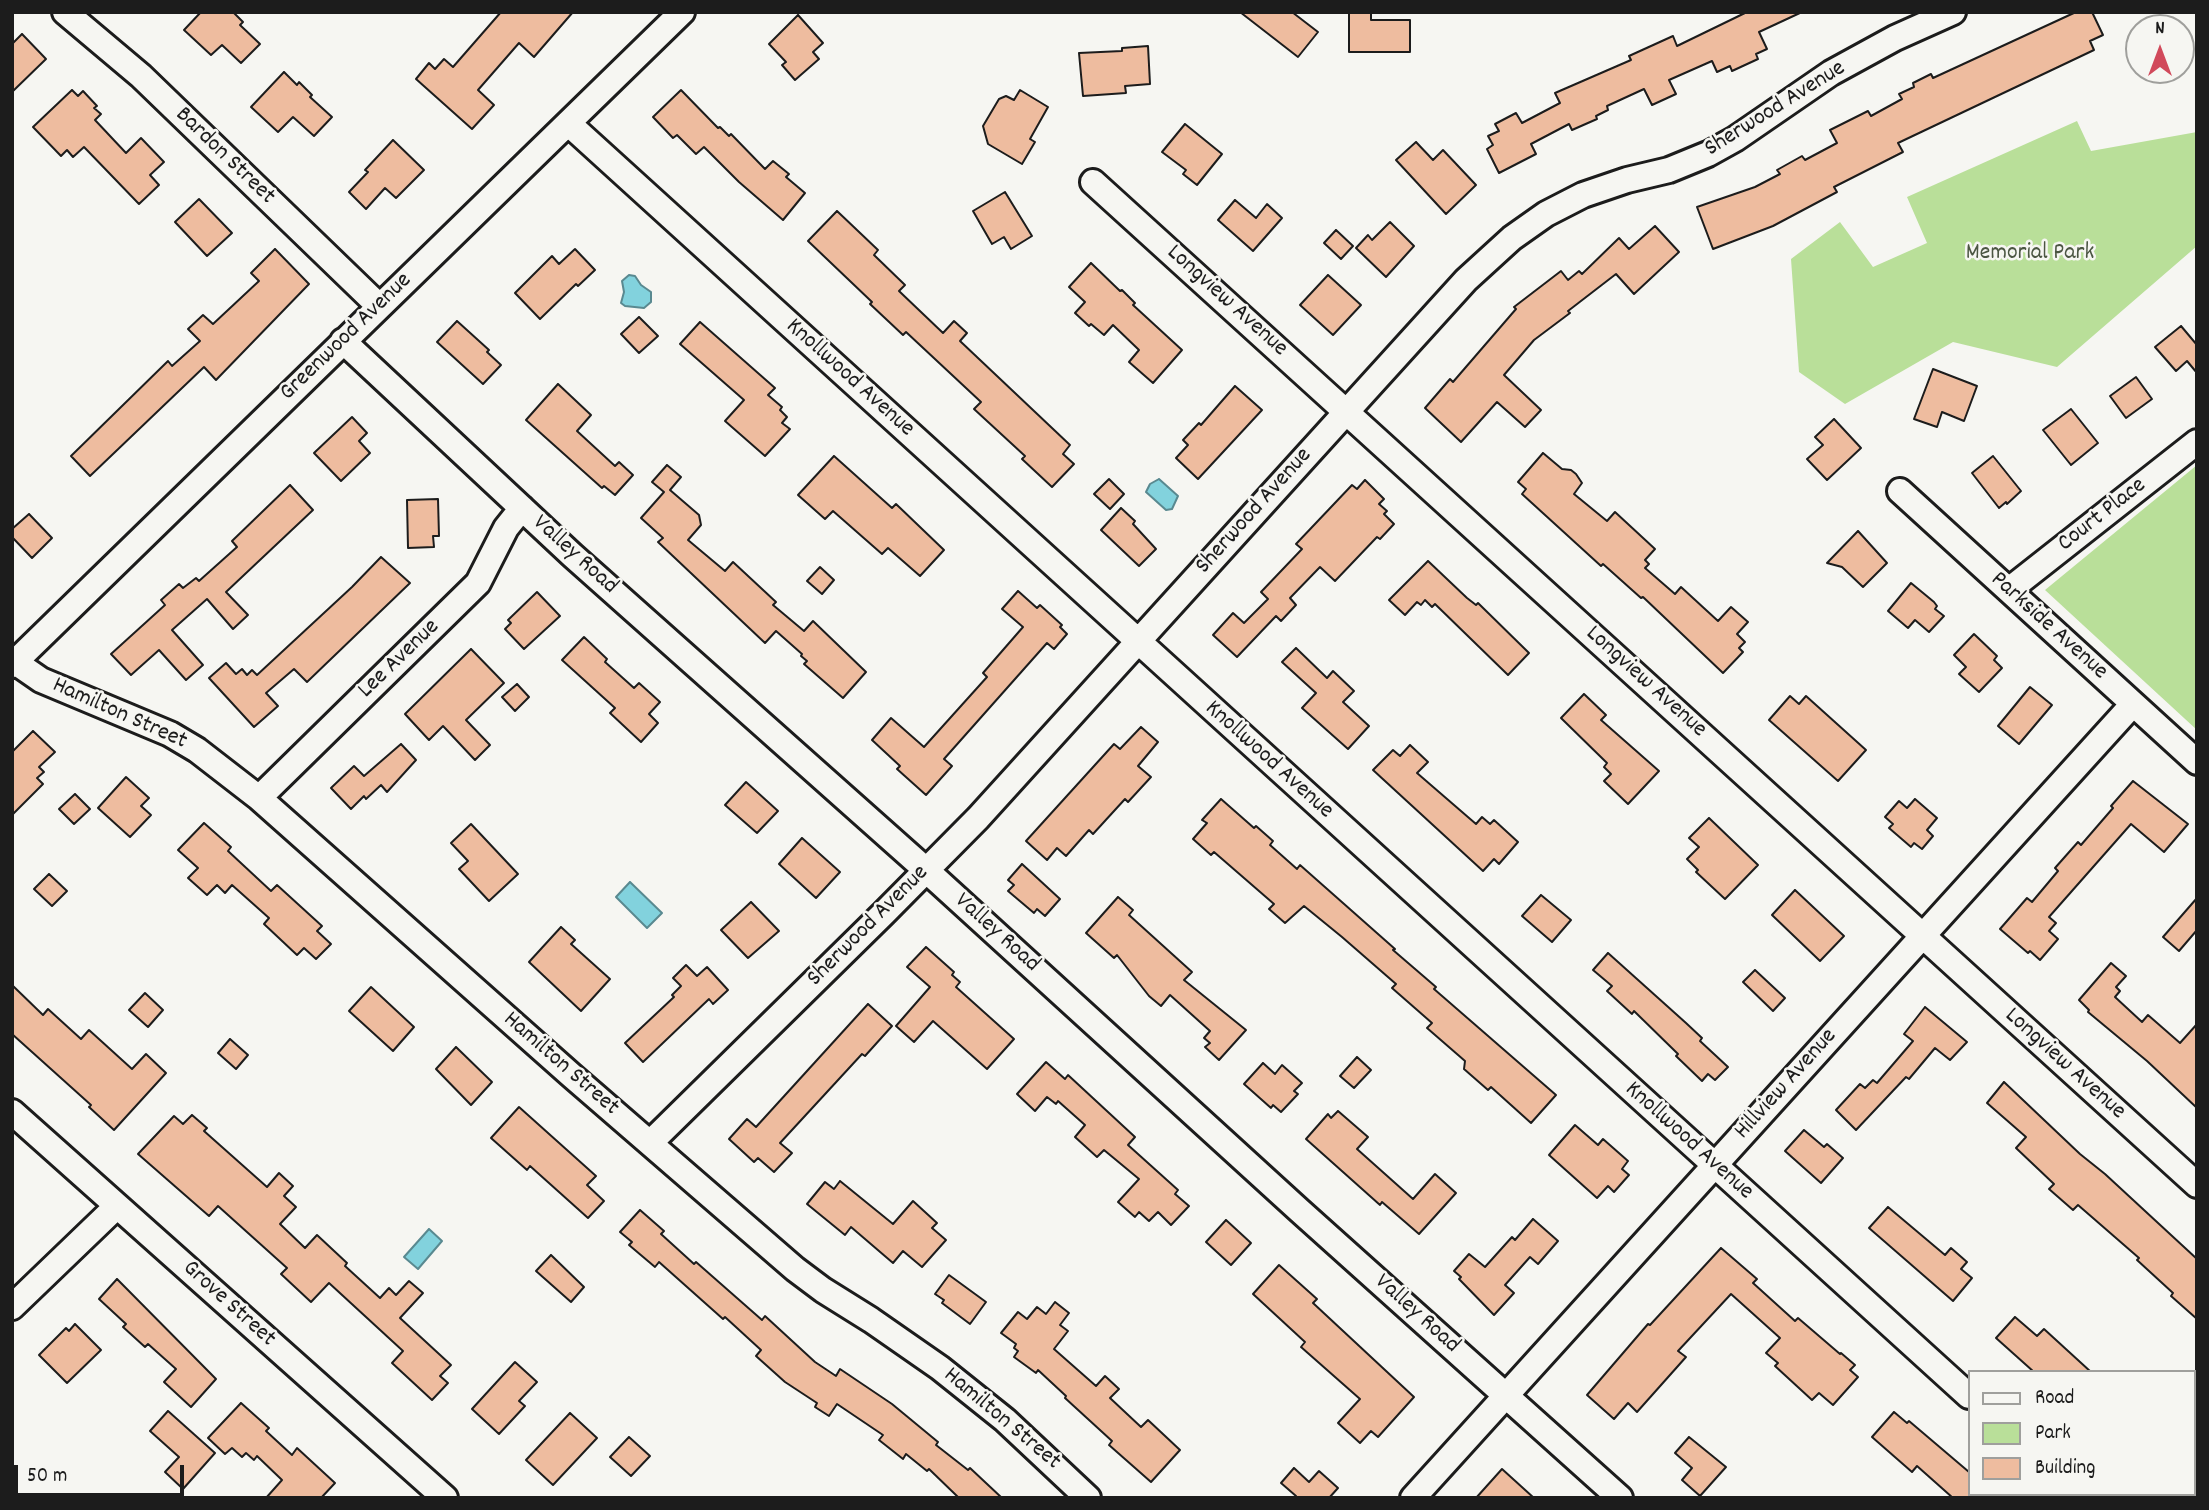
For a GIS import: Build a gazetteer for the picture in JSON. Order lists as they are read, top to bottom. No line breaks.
{"streets":{"street":["Sherwood Avenue","Bardon Street","Longview Avenue","Greenwood Avenue","Knollwood Avenue","Court Place","Valley Road","Parkside Avenue","Lee Avenue","Hamilton Street","Hillview Avenue","Grove Street"]},"crossings":[["Sherwood Avenue","Longview Avenue"],["Sherwood Avenue","Knollwood Avenue"],["Sherwood Avenue","Valley Road"],["Sherwood Avenue","Hamilton Street"],["Bardon Street","Greenwood Avenue"],["Longview Avenue","Hillview Avenue"],["Greenwood Avenue","Knollwood Avenue"],["Greenwood Avenue","Valley Road"],["Greenwood Avenue","Hamilton Street"],["Knollwood Avenue","Hillview Avenue"],["Court Place","Parkside Avenue"],["Valley Road","Lee Avenue"],["Valley Road","Hillview Avenue"],["Parkside Avenue","Hillview Avenue"],["Lee Avenue","Hamilton Street"]],"parks":["Memorial Park"],"legend":["Road","Park","Building"],"scale_bar":"50 m","north":"top"}
